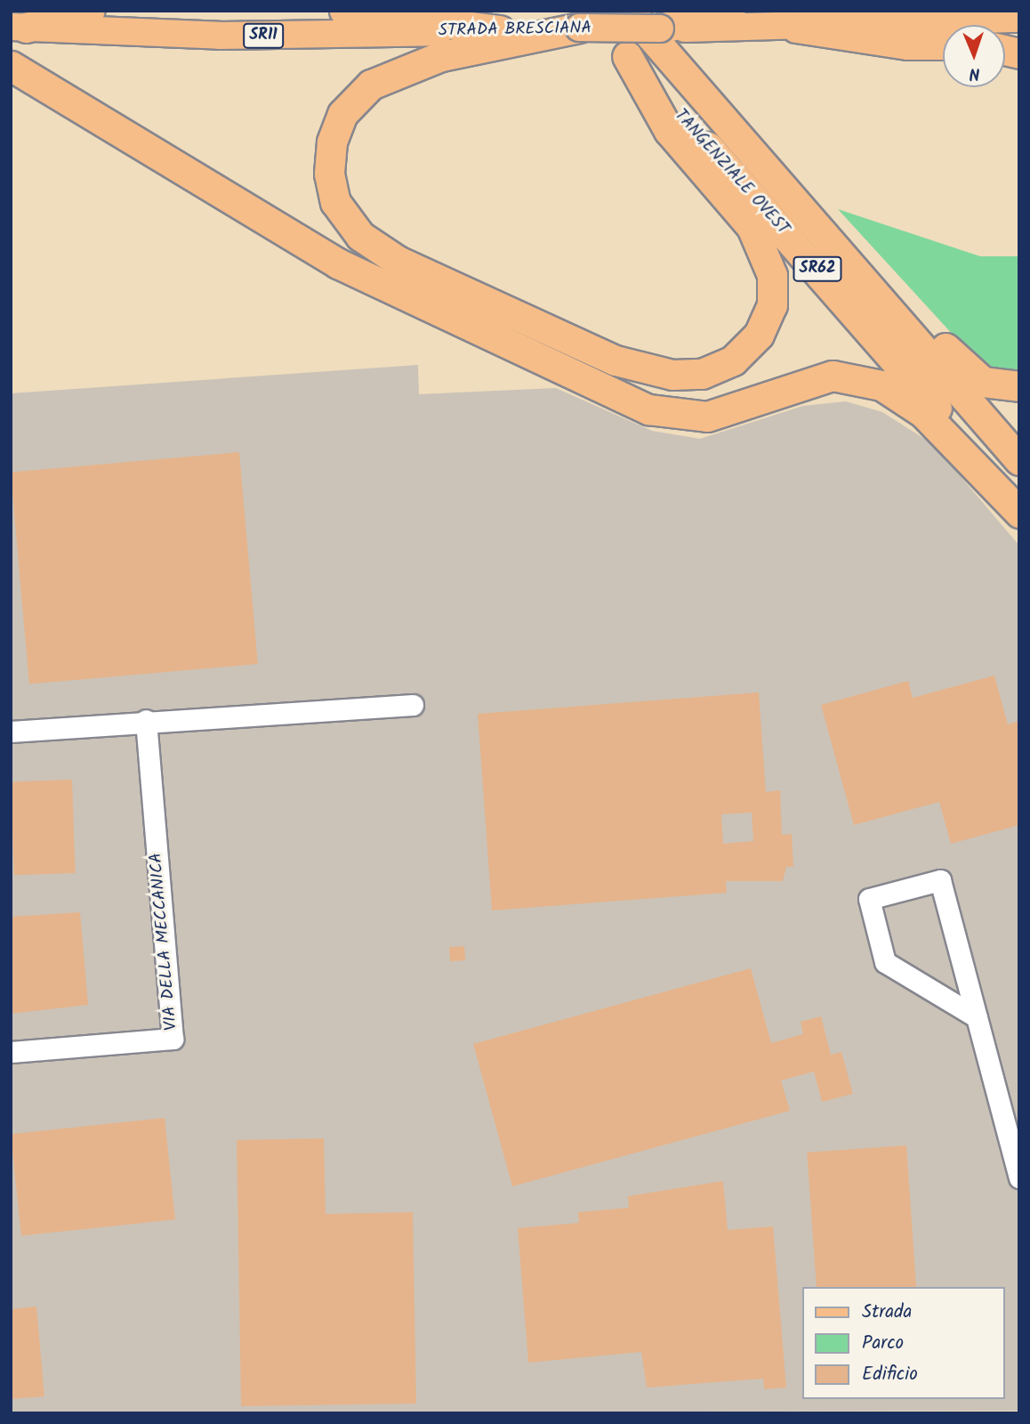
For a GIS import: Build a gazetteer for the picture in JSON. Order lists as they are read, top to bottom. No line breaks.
{"streets":{"highway":["TANGENZIALE OVEST","SR62"],"main road":["STRADA BRESCIANA","SR11"],"street":["VIA DELLA MECCANICA"]},"crossings":[["STRADA BRESCIANA","TANGENZIALE OVEST"]],"legend":["Strada","Parco","Edificio"],"north":"bottom"}
